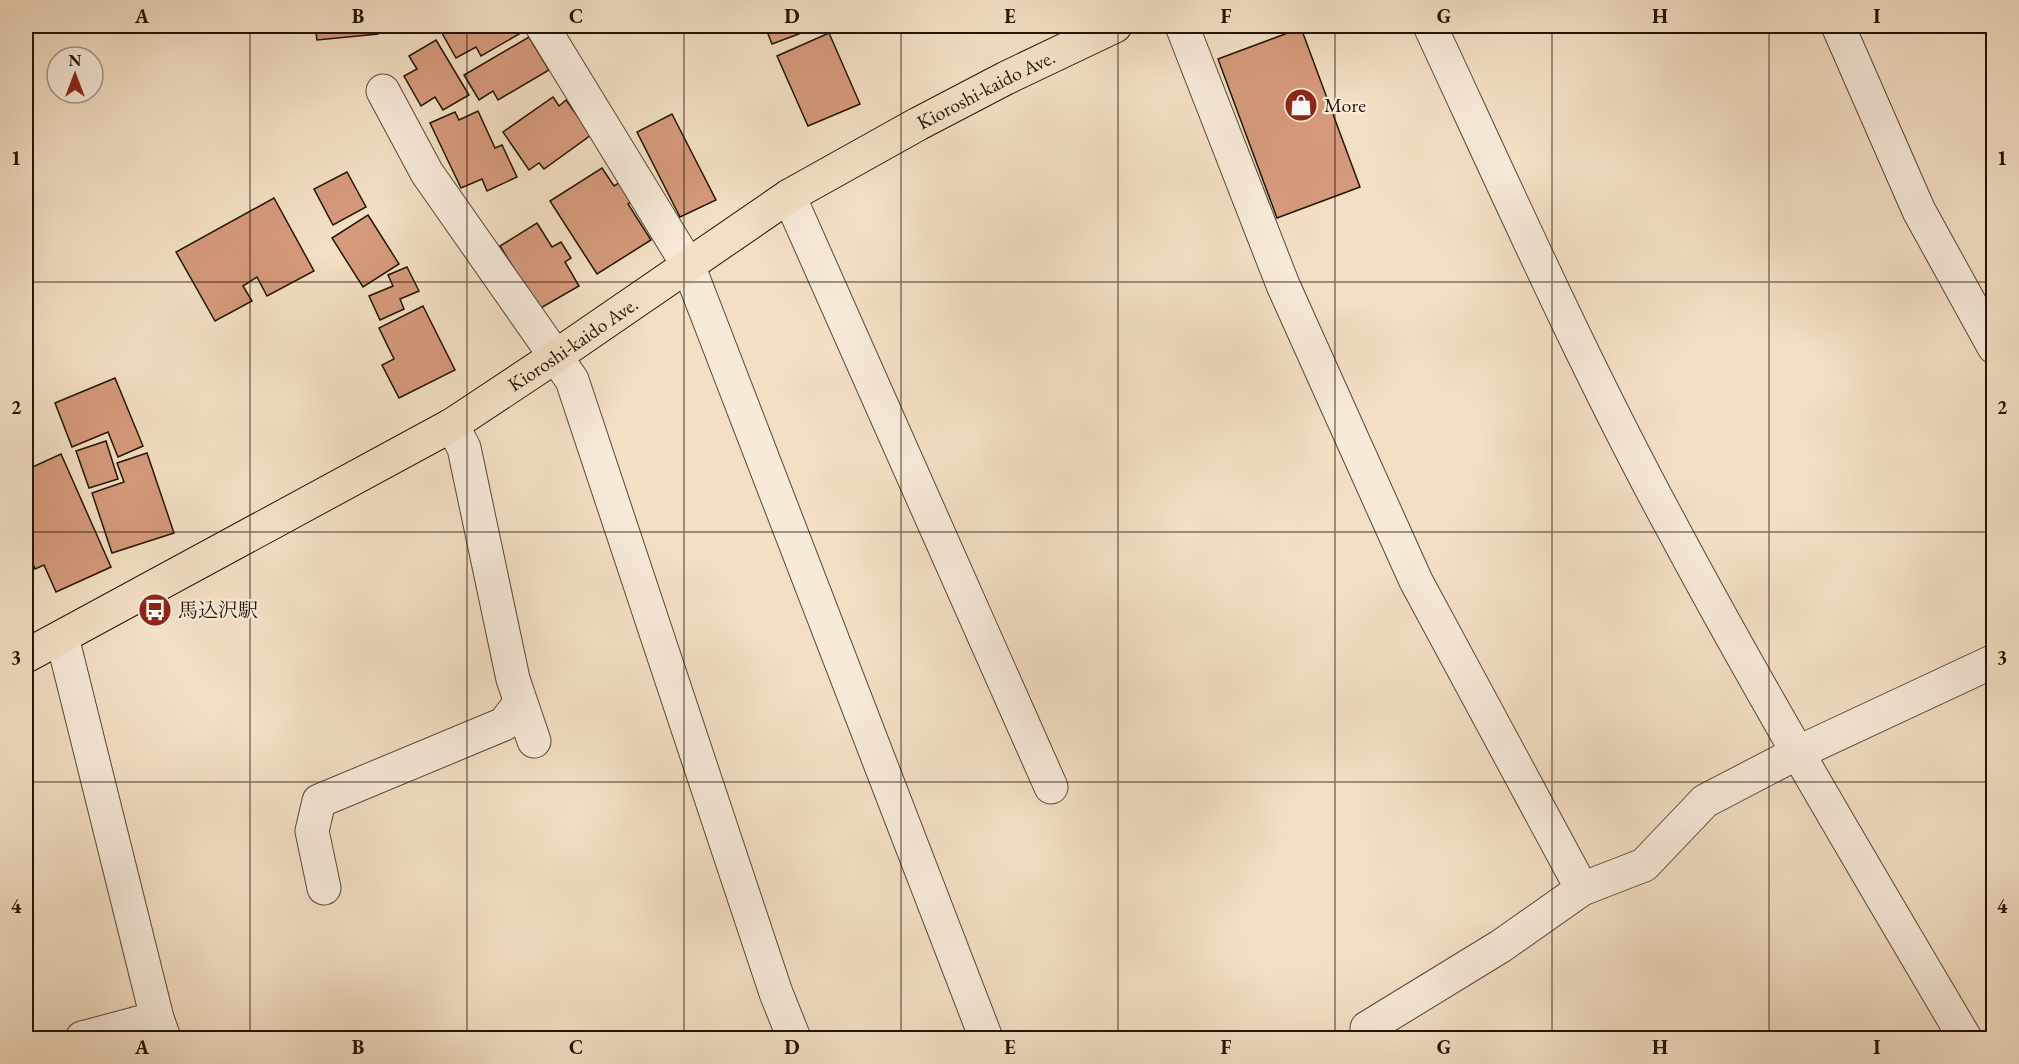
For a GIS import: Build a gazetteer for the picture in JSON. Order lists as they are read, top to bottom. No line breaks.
{"streets":{"main road":["Kioroshi-kaido Ave."]},"places":{"shop":["More"],"bus stop":["馬込沢駅"]},"north":"top","grid":{"columns":["A","B","C","D","E","F","G","H","I"],"rows":["1","2","3","4"]}}
